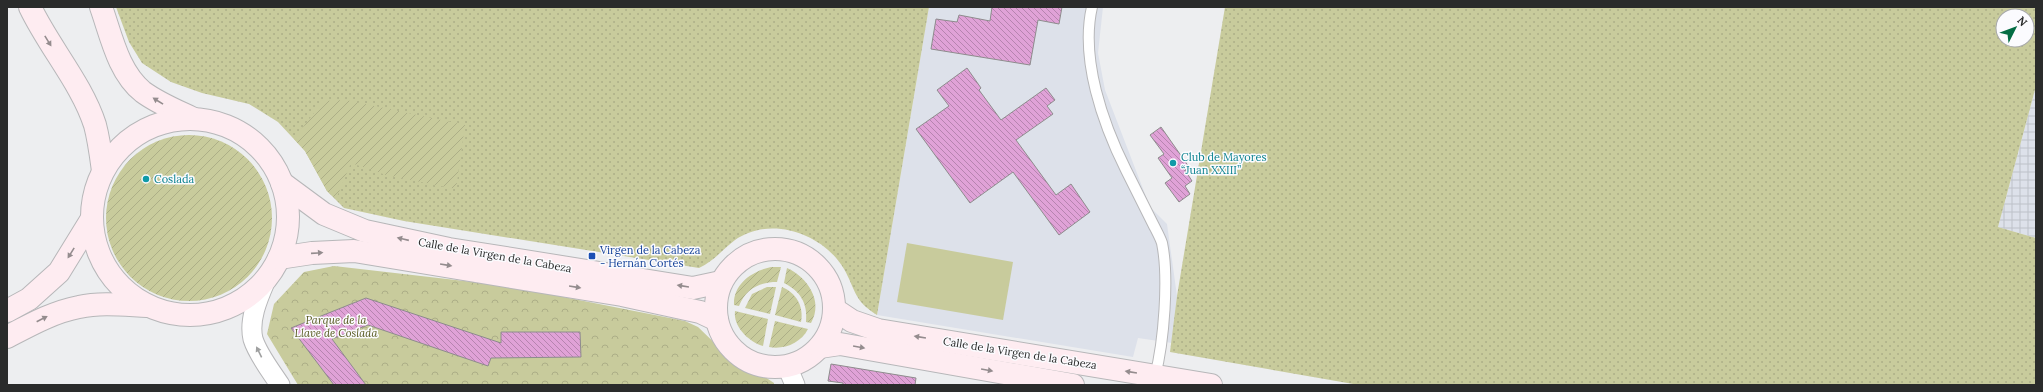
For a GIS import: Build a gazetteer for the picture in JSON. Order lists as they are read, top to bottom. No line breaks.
{"streets":{"main road":["Calle de la Virgen de la Cabeza"]},"parks":["Parque de la Llave de Coslada"],"places":{"other":["Club de Mayores “Juan XXIII”","Coslada"],"transit":["Virgen de la Cabeza - Hernán Cortés"]},"north":"top right"}
